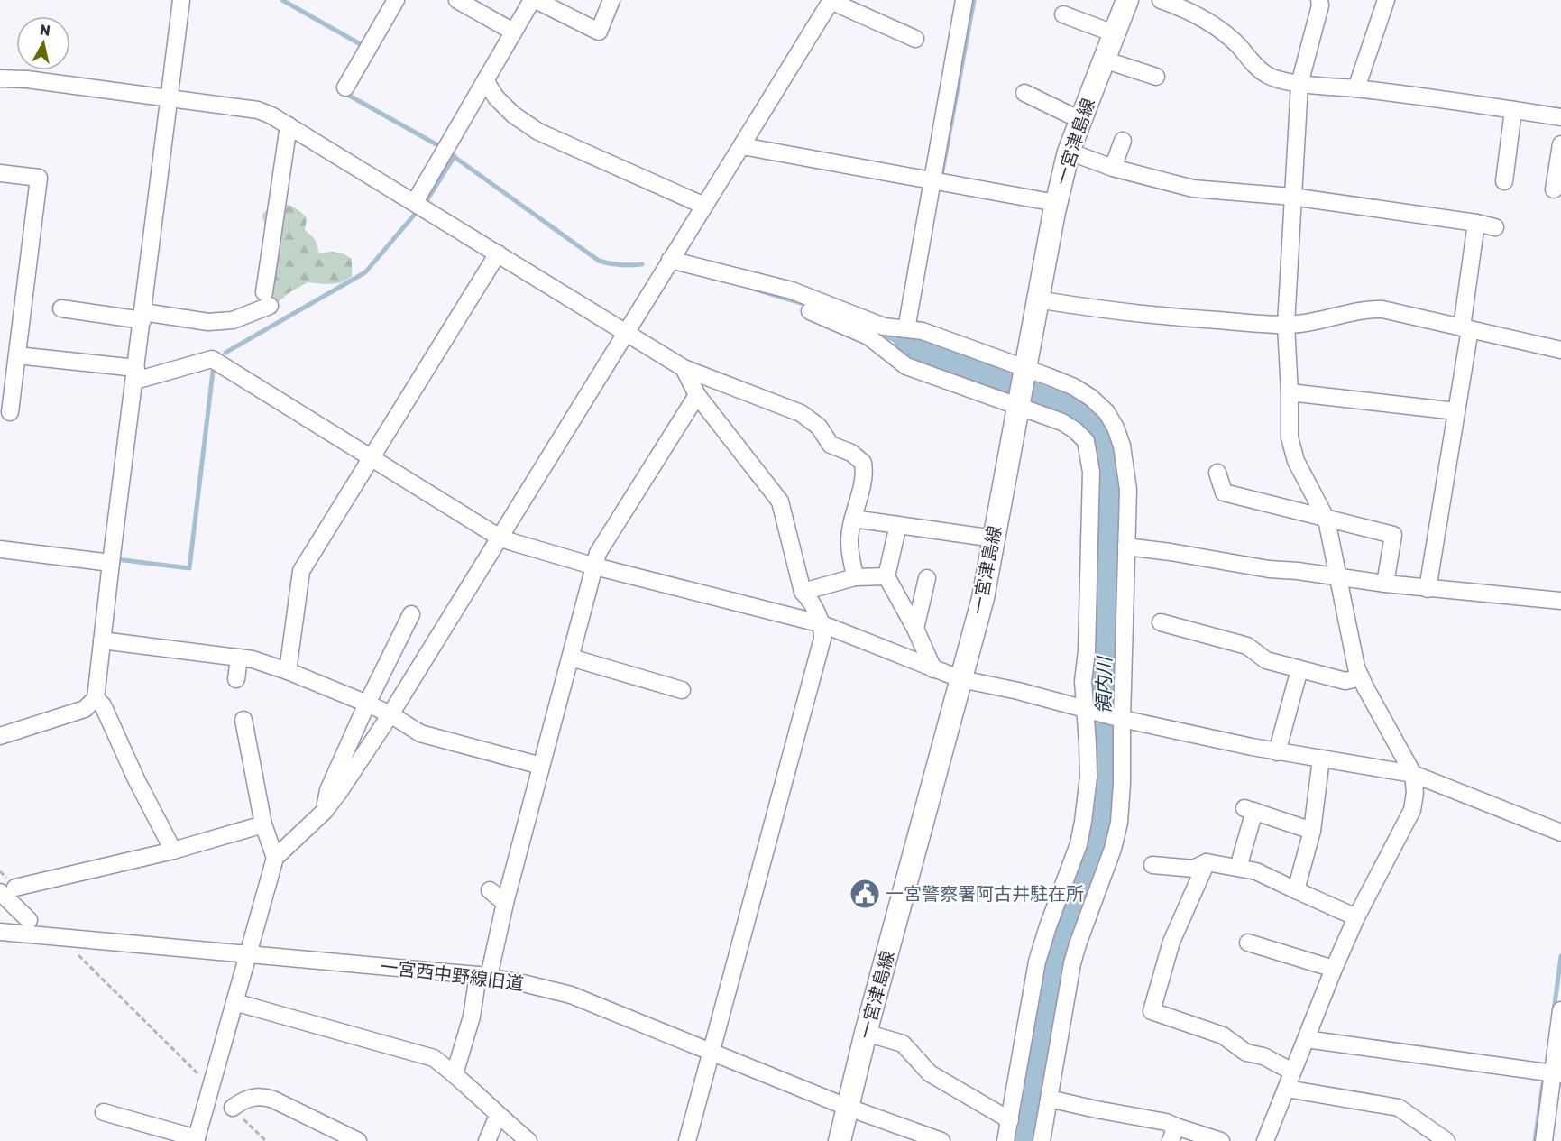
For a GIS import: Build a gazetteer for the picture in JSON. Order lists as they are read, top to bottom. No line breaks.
{"streets":{"main road":["一宮津島線"],"street":["一宮西中野線旧道"]},"crossings":[["一宮津島線","一宮西中野線旧道"]],"water":["領内川"],"places":{"public building":["一宮警察署阿古井駐在所"]},"north":"top"}
